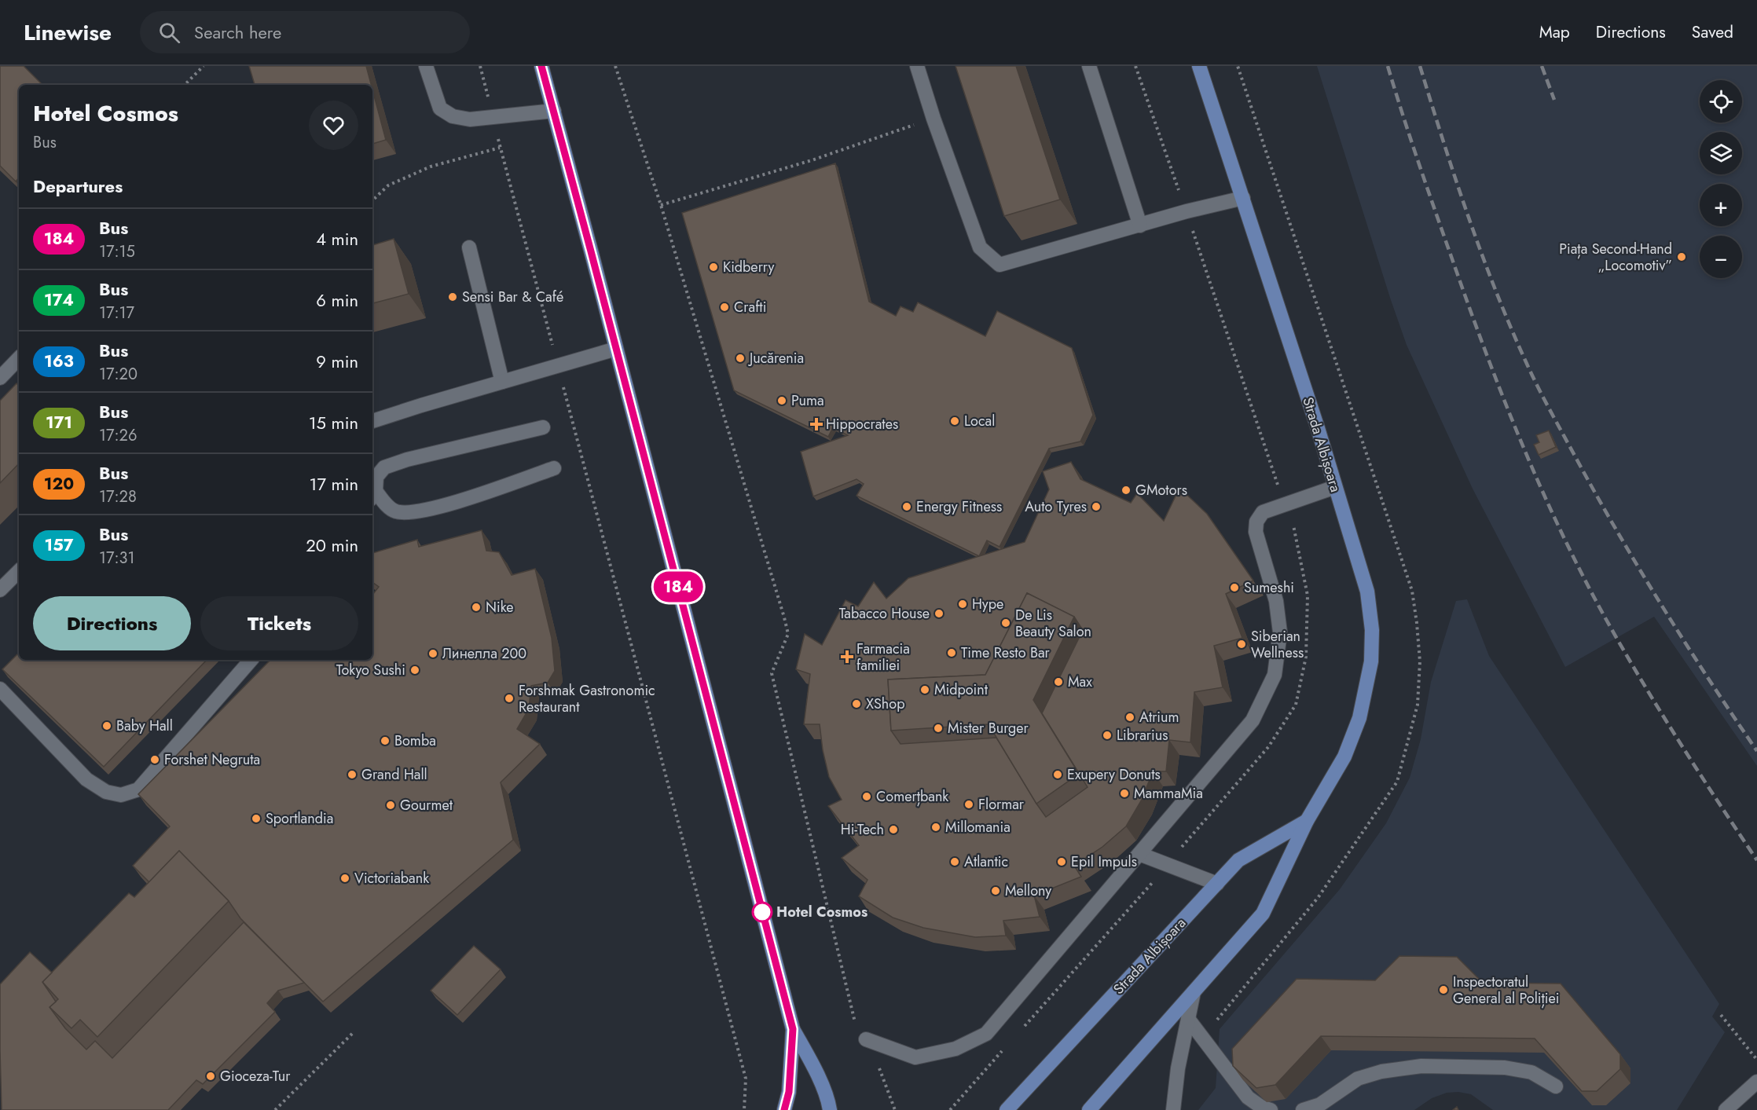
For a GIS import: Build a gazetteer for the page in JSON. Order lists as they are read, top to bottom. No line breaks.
{"streets":{"main road":["Strada Albișoara"]},"places":{"other":["Piața Second-Hand „Locomotiv”","Kidberry","Sensi Bar & Café","Crafti","Jucărenia","Puma","Local","GMotors","Energy Fitness","Auto Tyres","Sumeshi","Hype","Nike","Tabacco House","De Lis Beauty Salon","Siberian Wellness","Time Resto Bar","Линелла 200","Tokyo Sushi","Max","Midpoint","Forshmak Gastronomic Restaurant","XShop","Atrium","Baby Hall","Mister Burger","Librarius","Bomba","Forshet Negruta","Grand Hall","Exupery Donuts","MammaMia","Comerțbank","Flormar","Gourmet","Sportlandia","Millomania","Hi-Tech","Atlantic","Epil Impuls","Victoriabank","Mellony","Hotel Cosmos","Inspectoratul General al Poliției","Gioceza-Tur"],"health":["Hippocrates","Farmacia familiei"]},"lines":["bus line 184"],"page":{"header":"Linewise","search":"Search here","nav":["Map","Directions","Saved"],"on_map":"184","map_buttons":["+","−"],"heading":[["Hotel Cosmos","Bus"],"Departures"],"list":[{"mark":"184","name":"Bus","note":"17:15","value":"4 min"},{"mark":"174","name":"Bus","note":"17:17","value":"6 min"},{"mark":"163","name":"Bus","note":"17:20","value":"9 min"},{"mark":"171","name":"Bus","note":"17:26","value":"15 min"},{"mark":"120","name":"Bus","note":"17:28","value":"17 min"},{"mark":"157","name":"Bus","note":"17:31","value":"20 min"}],"buttons":["Directions","Tickets"]}}
